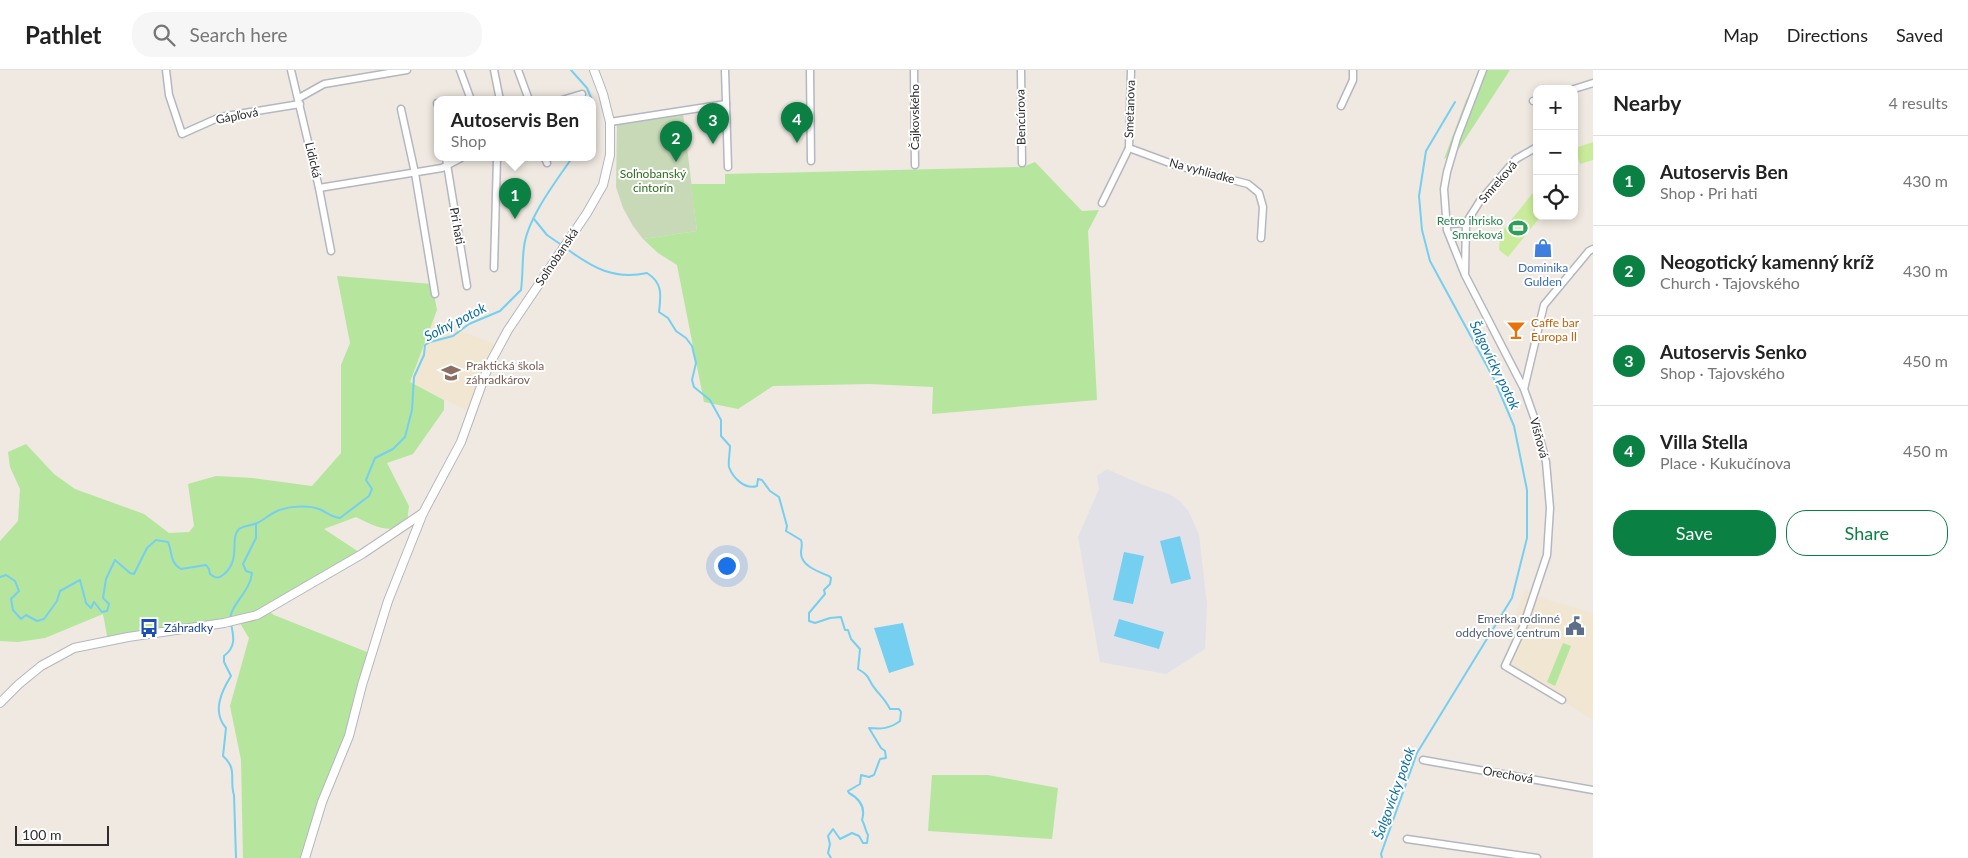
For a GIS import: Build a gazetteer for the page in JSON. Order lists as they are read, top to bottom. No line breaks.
{"streets":{"street":["Smetanova","Gápľová","Čajkovského","Bencúrova","Lidická","Na vyhliadke","Smreková","Pri hati","Soľnobanská","Višňová","Orechová"]},"crossings":[["Smetanova","Na vyhliadke"],["Gápľová","Lidická"]],"water":["Soľný potok","Šalgovícky potok"],"parks":["Soľnobanský cintorín"],"places":{"sports":["Retro ihrisko Smreková"],"shop":["Dominika Gulden"],"bar":["Caffe bar Europa ll"],"school or university":["Praktická škola záhradkárov"],"public building":["Emerka rodinné oddychové centrum"],"bus stop":["Záhradky"]},"scale_bar":"100 m","page":{"header":"Pathlet","search":"Search here","nav":["Map","Directions","Saved"],"heading":["Nearby","4 results"],"map_buttons":["+","−"],"popup":["Autoservis Ben","Shop"],"pins":["4","3","2","1"],"list":[{"mark":"1","name":"Autoservis Ben","note":"Shop · Pri hati","value":"430 m"},{"mark":"2","name":"Neogotický kamenný kríž","note":"Church · Tajovského","value":"430 m"},{"mark":"3","name":"Autoservis Senko","note":"Shop · Tajovského","value":"450 m"},{"mark":"4","name":"Villa Stella","note":"Place · Kukučínova","value":"450 m"}],"buttons":["Save","Share"],"scale":"100 m"}}
